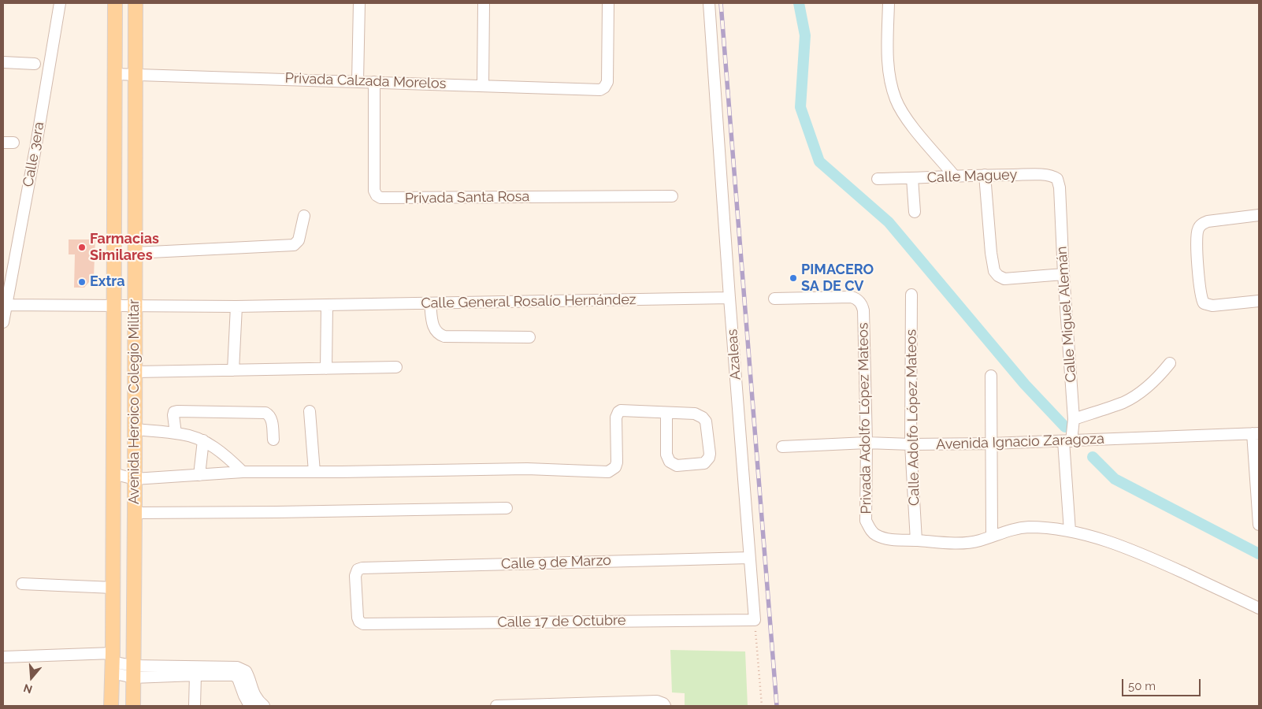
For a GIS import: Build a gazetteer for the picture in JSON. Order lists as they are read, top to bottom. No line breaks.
{"streets":{"main road":["Avenida Heroico Colegio Militar"],"street":["Privada Calzada Morelos","Calle 3era","Calle Maguey","Privada Santa Rosa","Calle General Rosalío Hernández","Calle Miguel Alemán","Azaleas","Calle Adolfo López Mateos","Privada Adolfo López Mateos","Avenida Ignacio Zaragoza","Calle 9 de Marzo","Calle 17 de Octubre"]},"crossings":[["Privada Calzada Morelos","Privada Santa Rosa"],["Privada Calzada Morelos","Avenida Heroico Colegio Militar"],["Calle 3era","Calle General Rosalío Hernández"],["Calle Maguey","Calle Miguel Alemán"],["Calle General Rosalío Hernández","Azaleas"],["Calle General Rosalío Hernández","Avenida Heroico Colegio Militar"],["Calle Miguel Alemán","Privada Adolfo López Mateos"],["Calle Miguel Alemán","Avenida Ignacio Zaragoza"],["Azaleas","Calle 9 de Marzo"],["Azaleas","Calle 17 de Octubre"],["Calle Adolfo López Mateos","Privada Adolfo López Mateos"],["Calle Adolfo López Mateos","Avenida Ignacio Zaragoza"],["Privada Adolfo López Mateos","Avenida Ignacio Zaragoza"],["Calle 9 de Marzo","Calle 17 de Octubre"]],"places":["Farmacias Similares","PIMACERO SA DE CV","Extra"],"scale_bar":"50 m","north":"bottom"}
